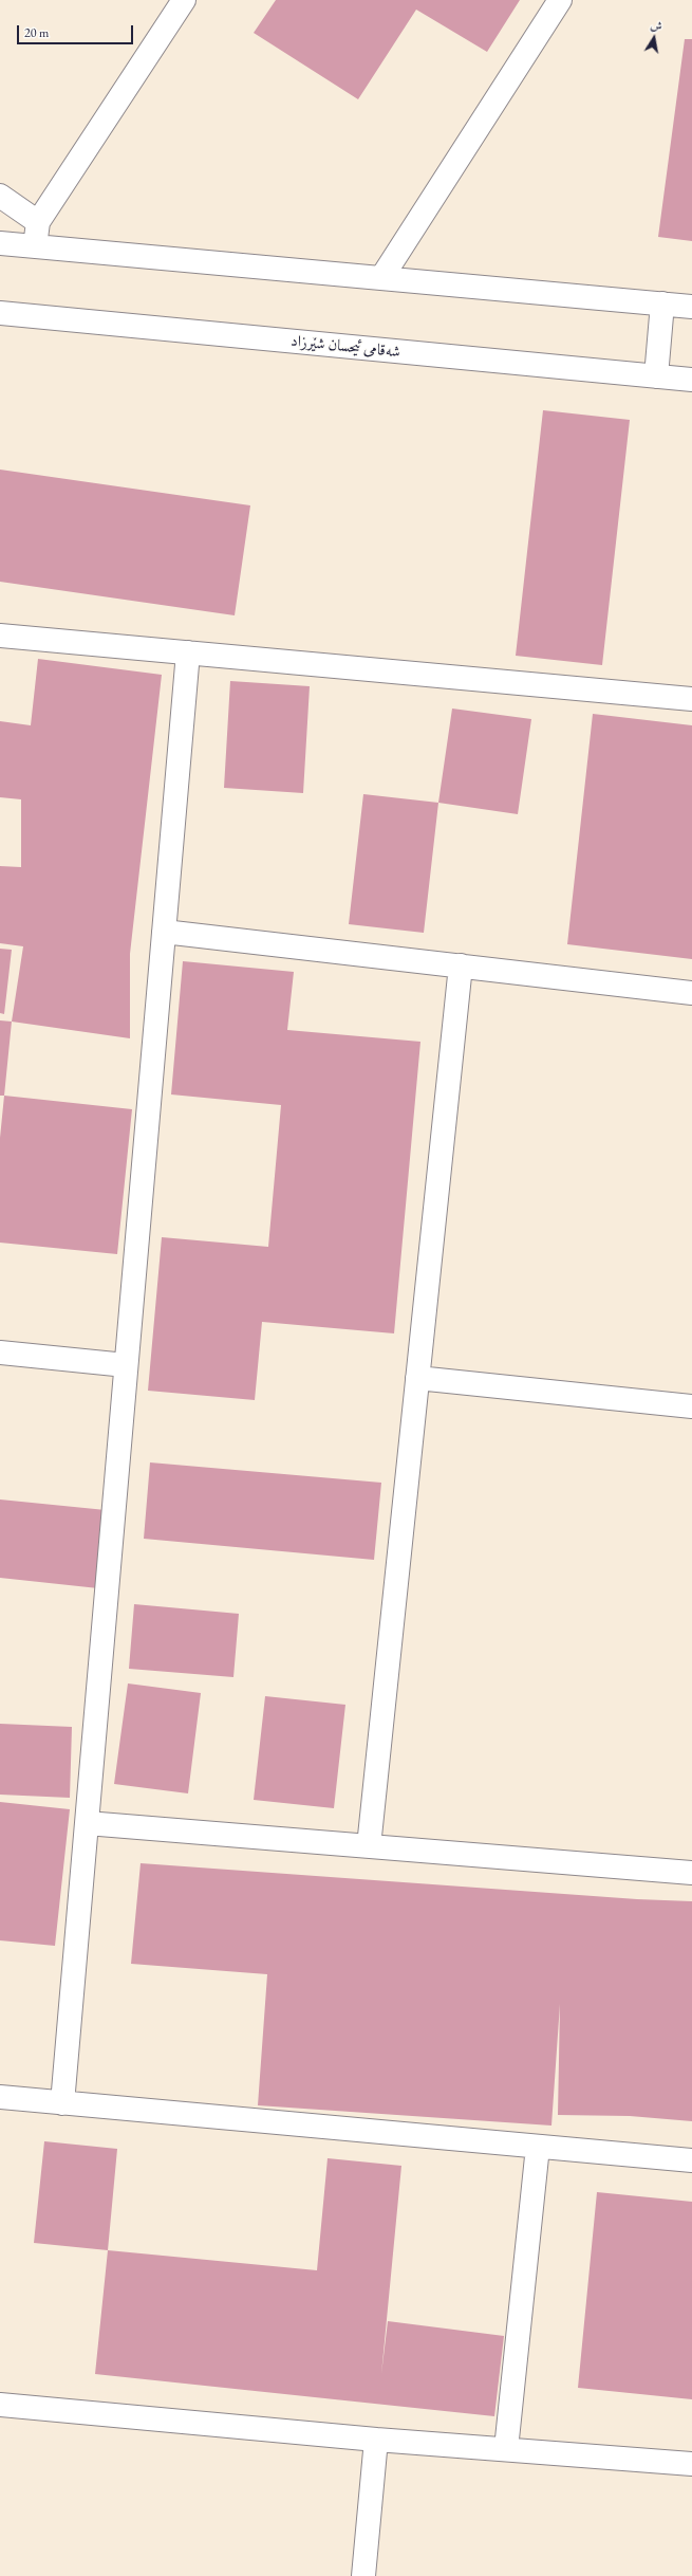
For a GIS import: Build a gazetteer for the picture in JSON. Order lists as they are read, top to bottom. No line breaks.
{"streets":{"street":["شەقامی ئیحسان شێرزاد"]},"scale_bar":"20 m","north":"top"}
